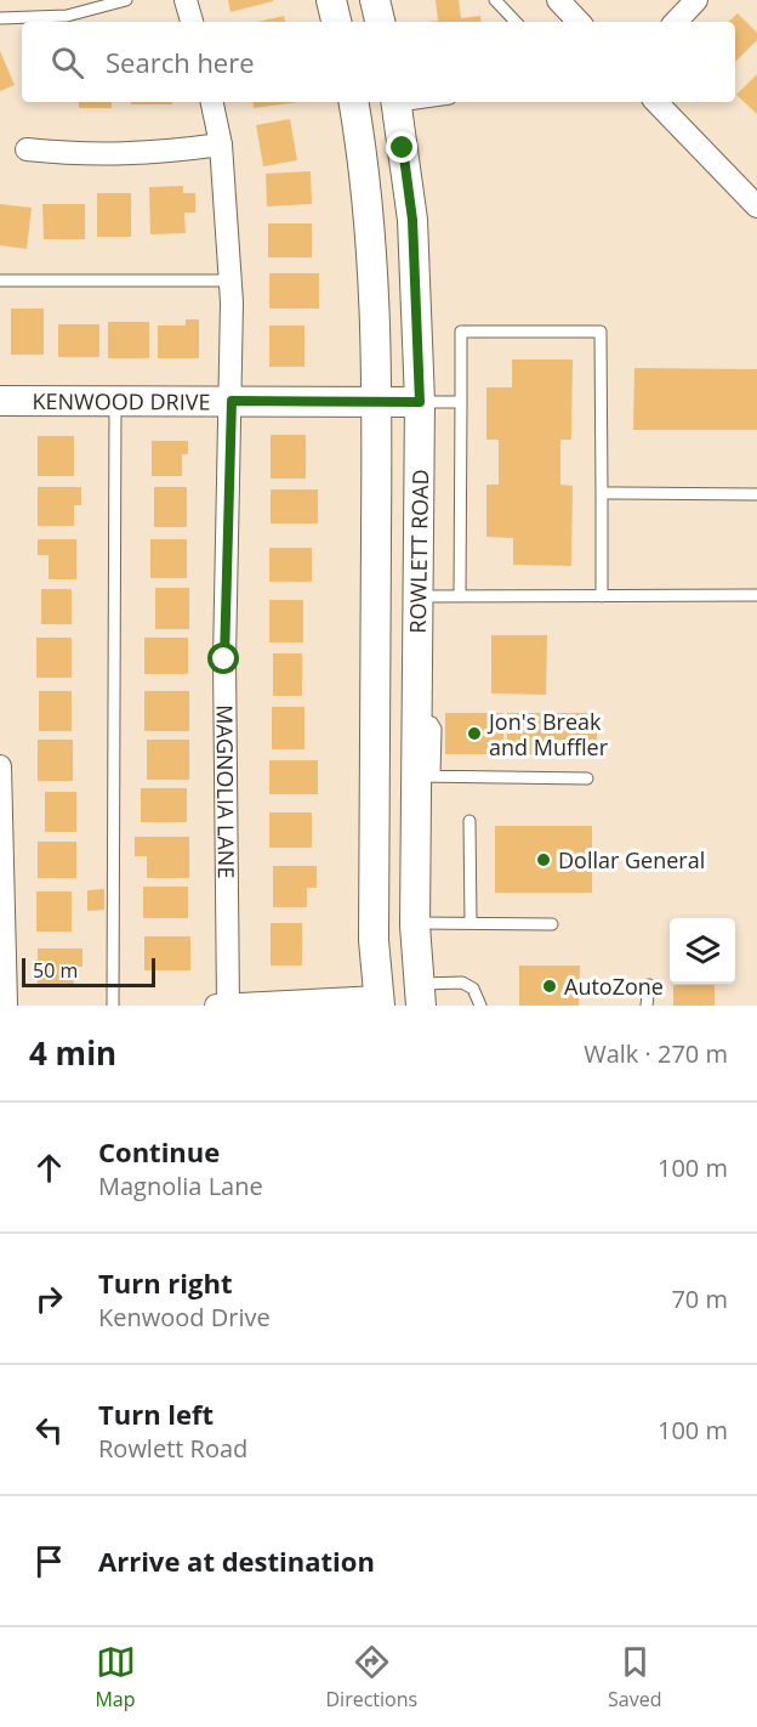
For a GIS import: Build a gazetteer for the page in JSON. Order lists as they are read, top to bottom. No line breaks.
{"streets":{"main road":["KENWOOD DRIVE","ROWLETT ROAD"],"street":["MAGNOLIA LANE"]},"crossings":[["KENWOOD DRIVE","ROWLETT ROAD"],["KENWOOD DRIVE","MAGNOLIA LANE"]],"places":["Jon's Break and Muffler","Dollar General","AutoZone"],"scale_bar":"50 m","page":{"search":"Search here","scale":"50 m","heading":["4 min","Walk · 270 m"],"list":[["Continue","Magnolia Lane","100 m"],["Turn right","Kenwood Drive","70 m"],["Turn left","Rowlett Road","100 m"],"Arrive at destination"],"nav":["Map","Directions","Saved"]}}
